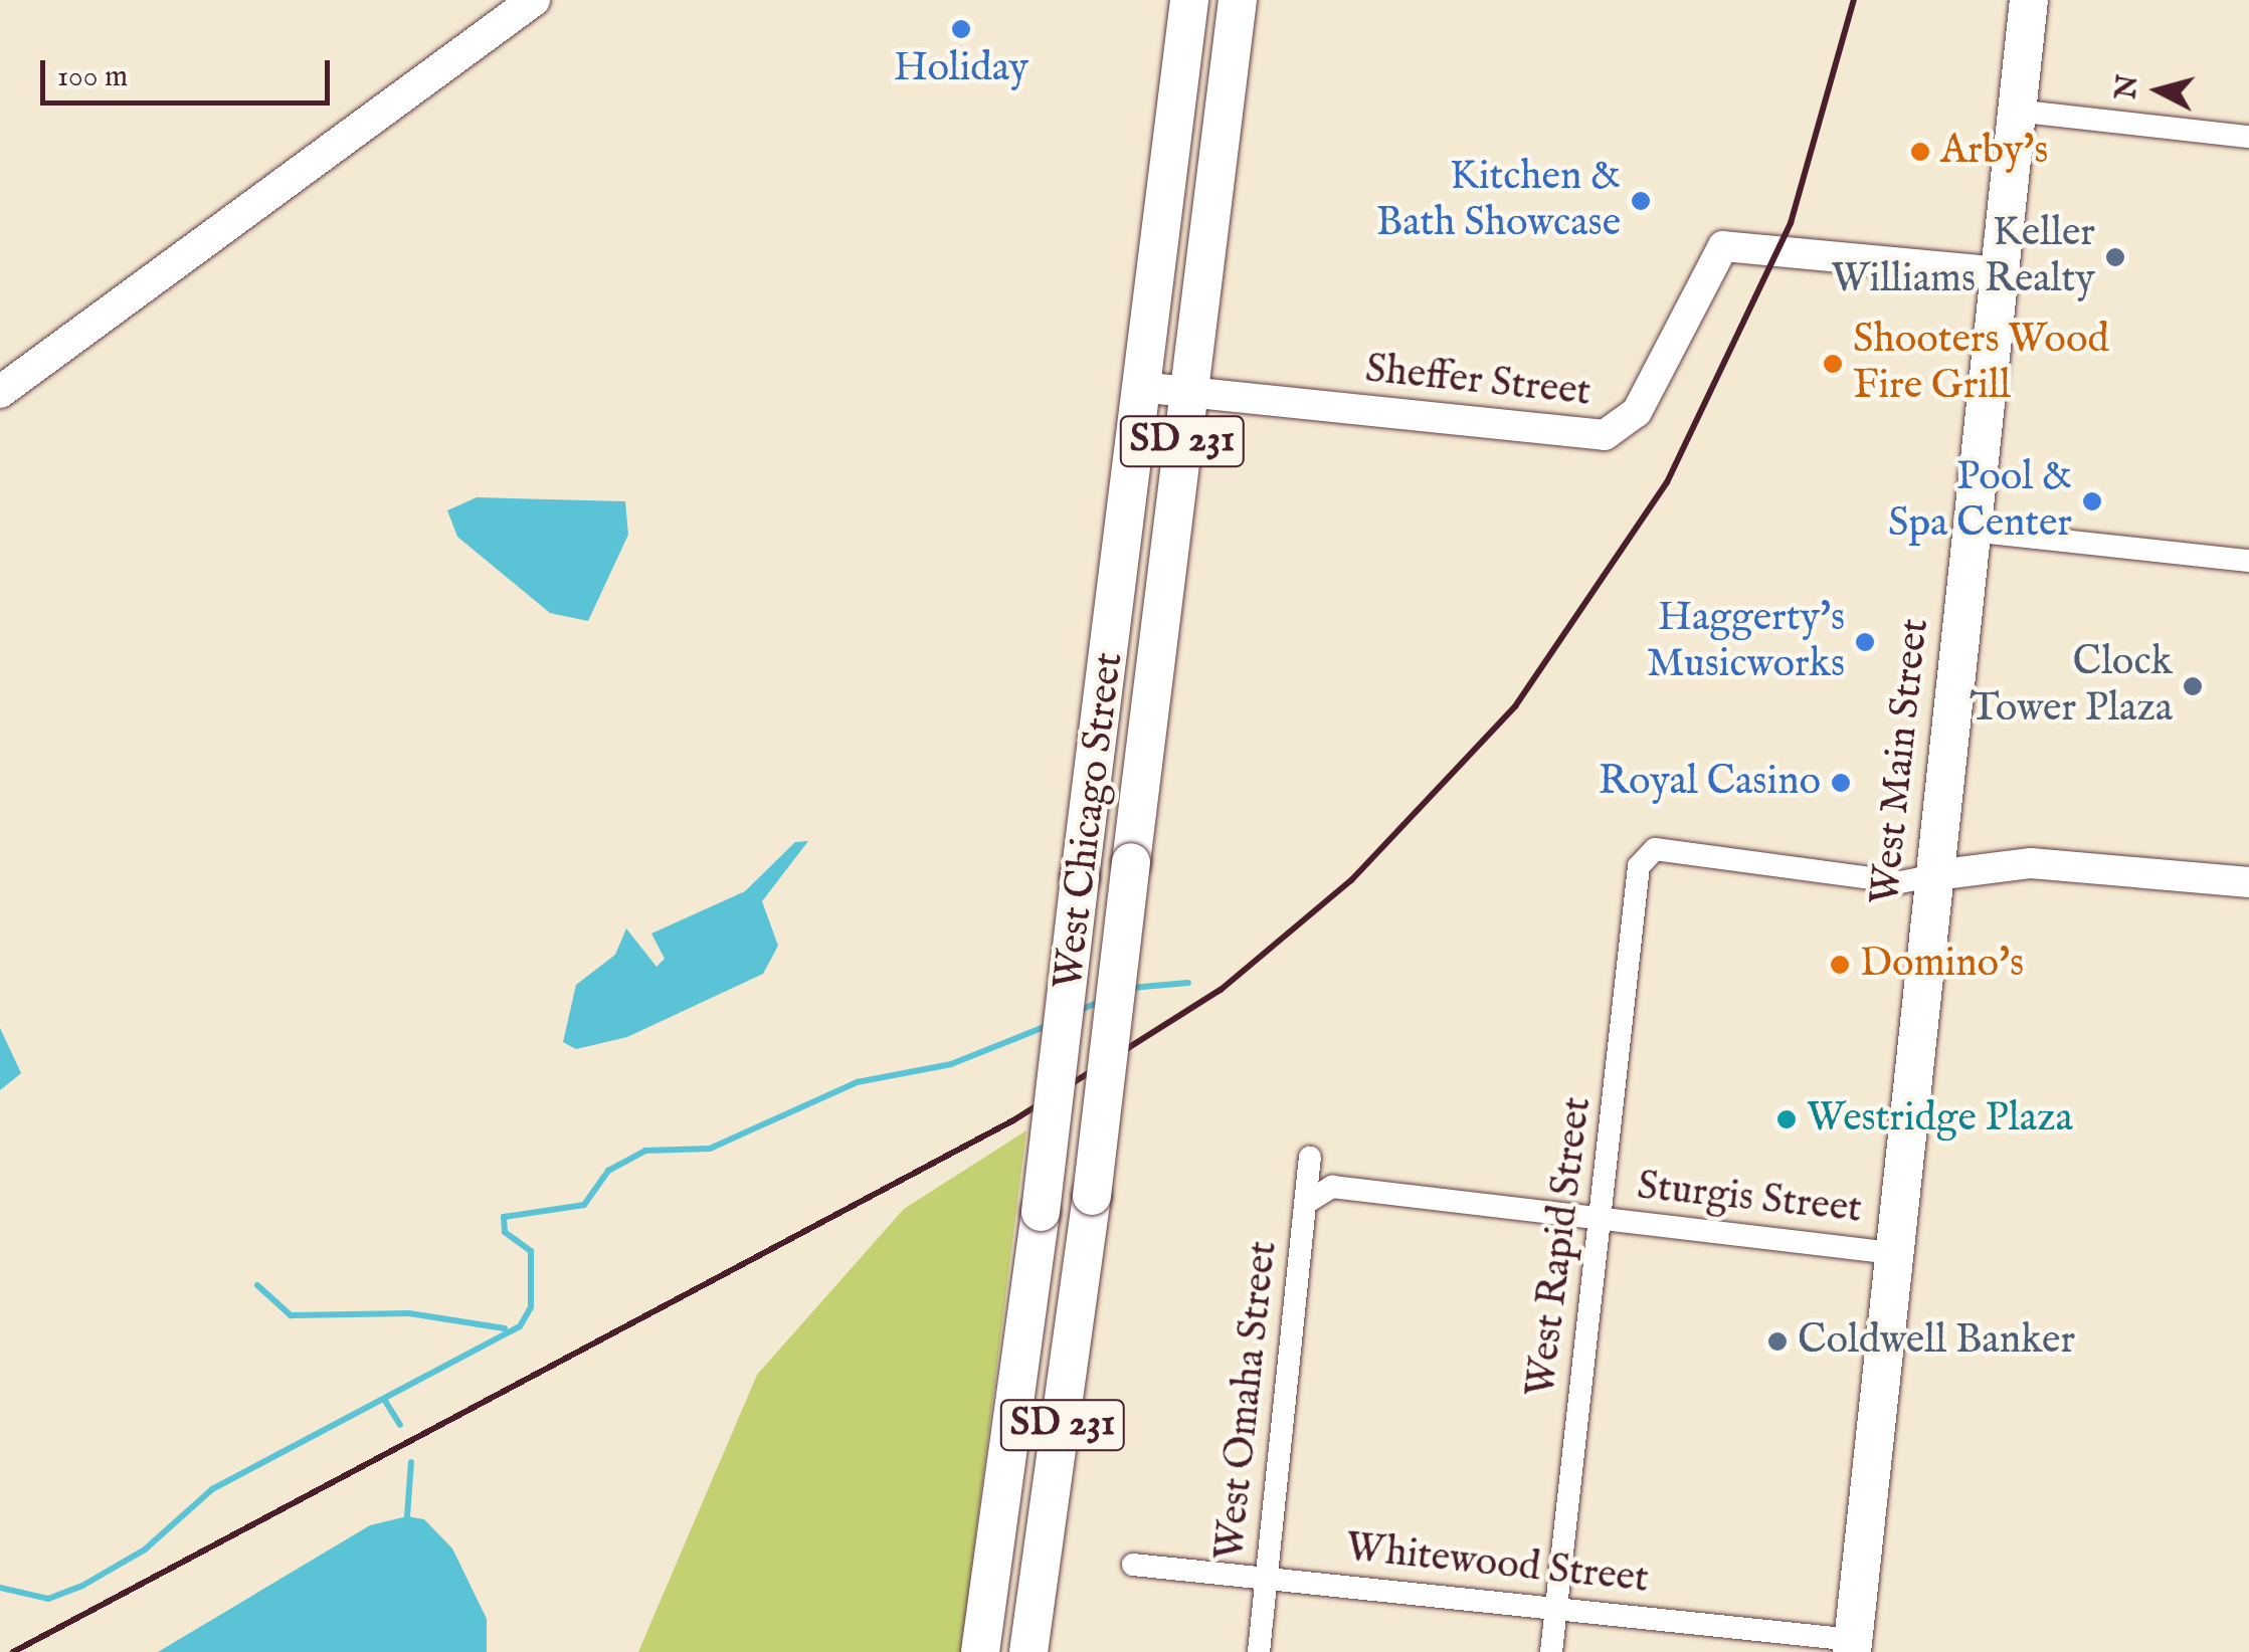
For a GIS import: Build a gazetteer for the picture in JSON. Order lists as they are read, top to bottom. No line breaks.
{"streets":{"main road":["SD 231","West Main Street","West Chicago Street"],"street":["Sheffer Street","Sturgis Street","West Rapid Street","West Omaha Street","Whitewood Street"]},"crossings":[["Sheffer Street","West Main Street"],["Sheffer Street","West Chicago Street"],["West Main Street","Sturgis Street"],["West Main Street","West Rapid Street"],["West Main Street","Whitewood Street"],["Sturgis Street","West Rapid Street"],["Sturgis Street","West Omaha Street"],["West Rapid Street","Whitewood Street"],["West Omaha Street","Whitewood Street"]],"places":["Holiday","Arby's","Kitchen & Bath Showcase","Keller Williams Realty","Shooters Wood Fire Grill","Pool & Spa Center","Haggerty's Musicworks","Clock Tower Plaza","Royal Casino","Domino's","Westridge Plaza","Coldwell Banker"],"scale_bar":"100 m","north":"left"}
